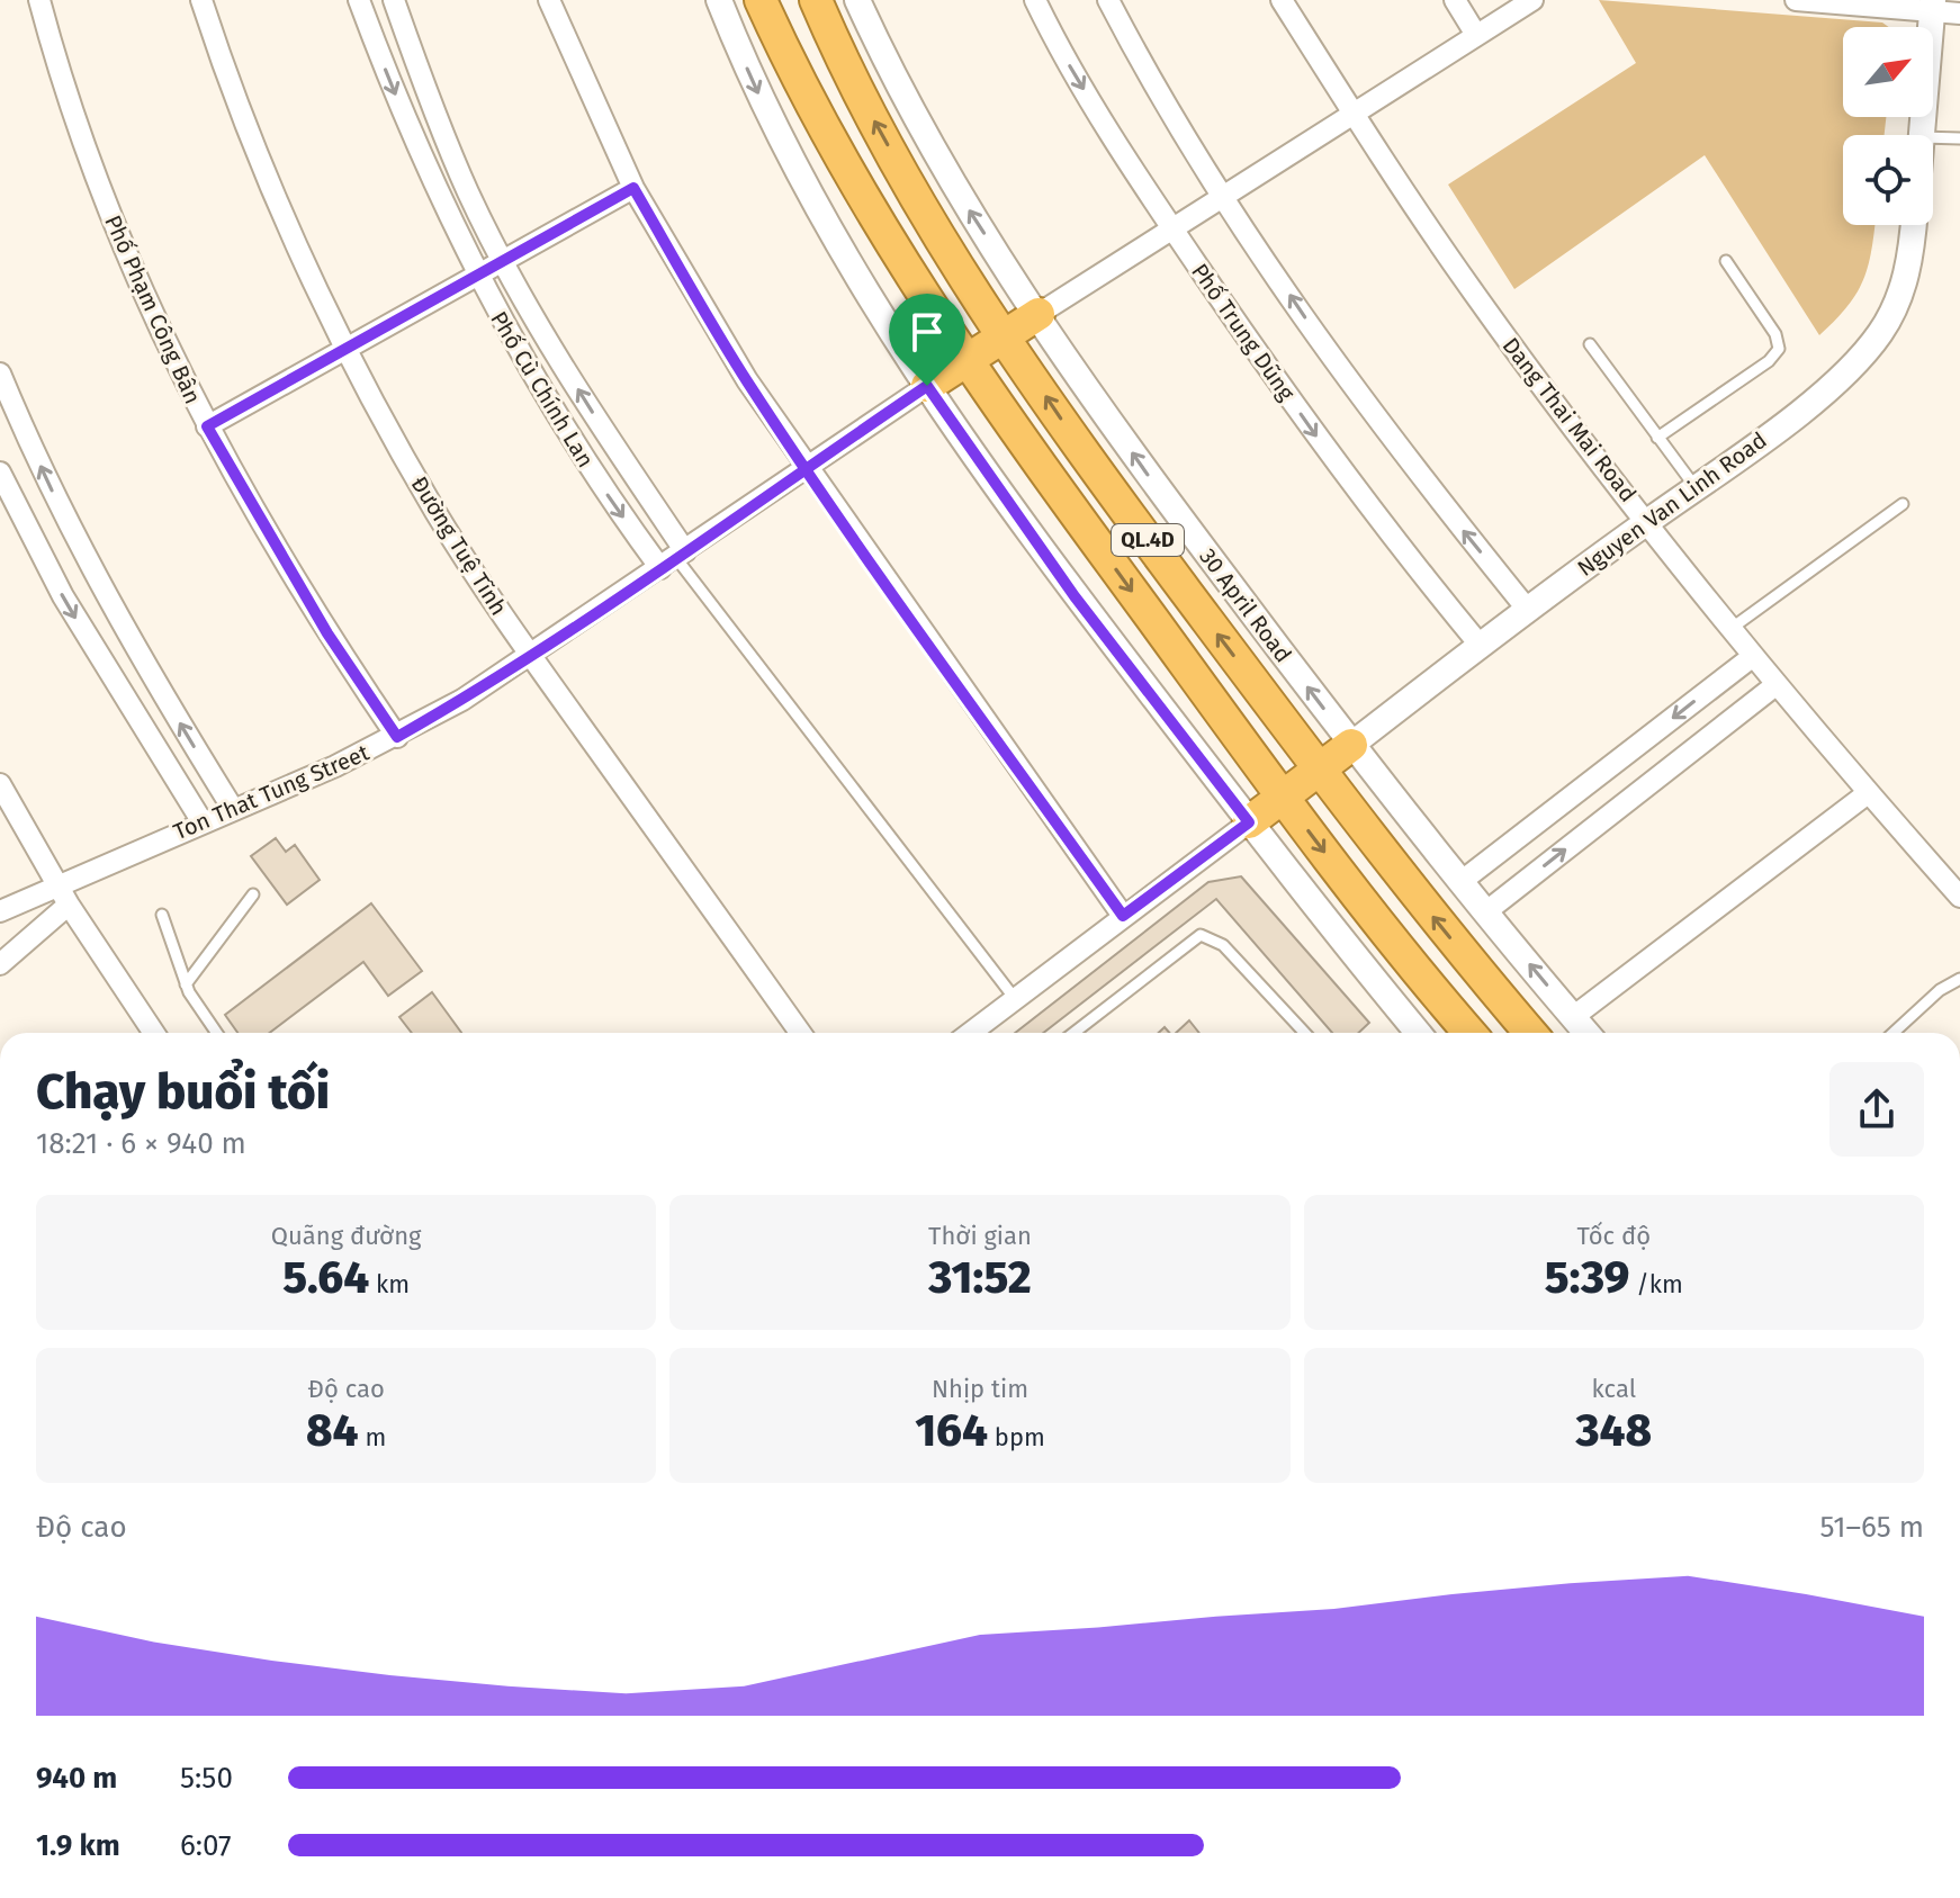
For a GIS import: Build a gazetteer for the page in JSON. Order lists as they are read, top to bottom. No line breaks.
{"streets":{"highway":["QL.4D","30 April Road"],"street":["Phố Phạm Công Bân","Phố Trung Dũng","Phố Cù Chính Lan","Dang Thai Mai Road","Nguyen Van Linh Road","Đường Tuệ Tĩnh","Ton That Tung Street"]},"crossings":[["Phố Phạm Công Bân","Ton That Tung Street"],["Phố Trung Dũng","Nguyen Van Linh Road"],["Phố Cù Chính Lan","Ton That Tung Street"],["Dang Thai Mai Road","Nguyen Van Linh Road"],["Nguyen Van Linh Road","30 April Road"],["Đường Tuệ Tĩnh","Ton That Tung Street"]],"north":"top right","page":{"heading":["Chạy buổi tối","18:21 · 6 × 940 m"],"stats":[["Quãng đường","5.64 km"],["Thời gian","31:52"],["Tốc độ","5:39 /km"],["Độ cao","84 m"],["Nhịp tim","164 bpm"],["kcal","348"]],"chart":["Độ cao","51–65 m"],"list":[{"name":"940 m","note":"5:50"},{"name":"1.9 km","note":"6:07"}]}}
